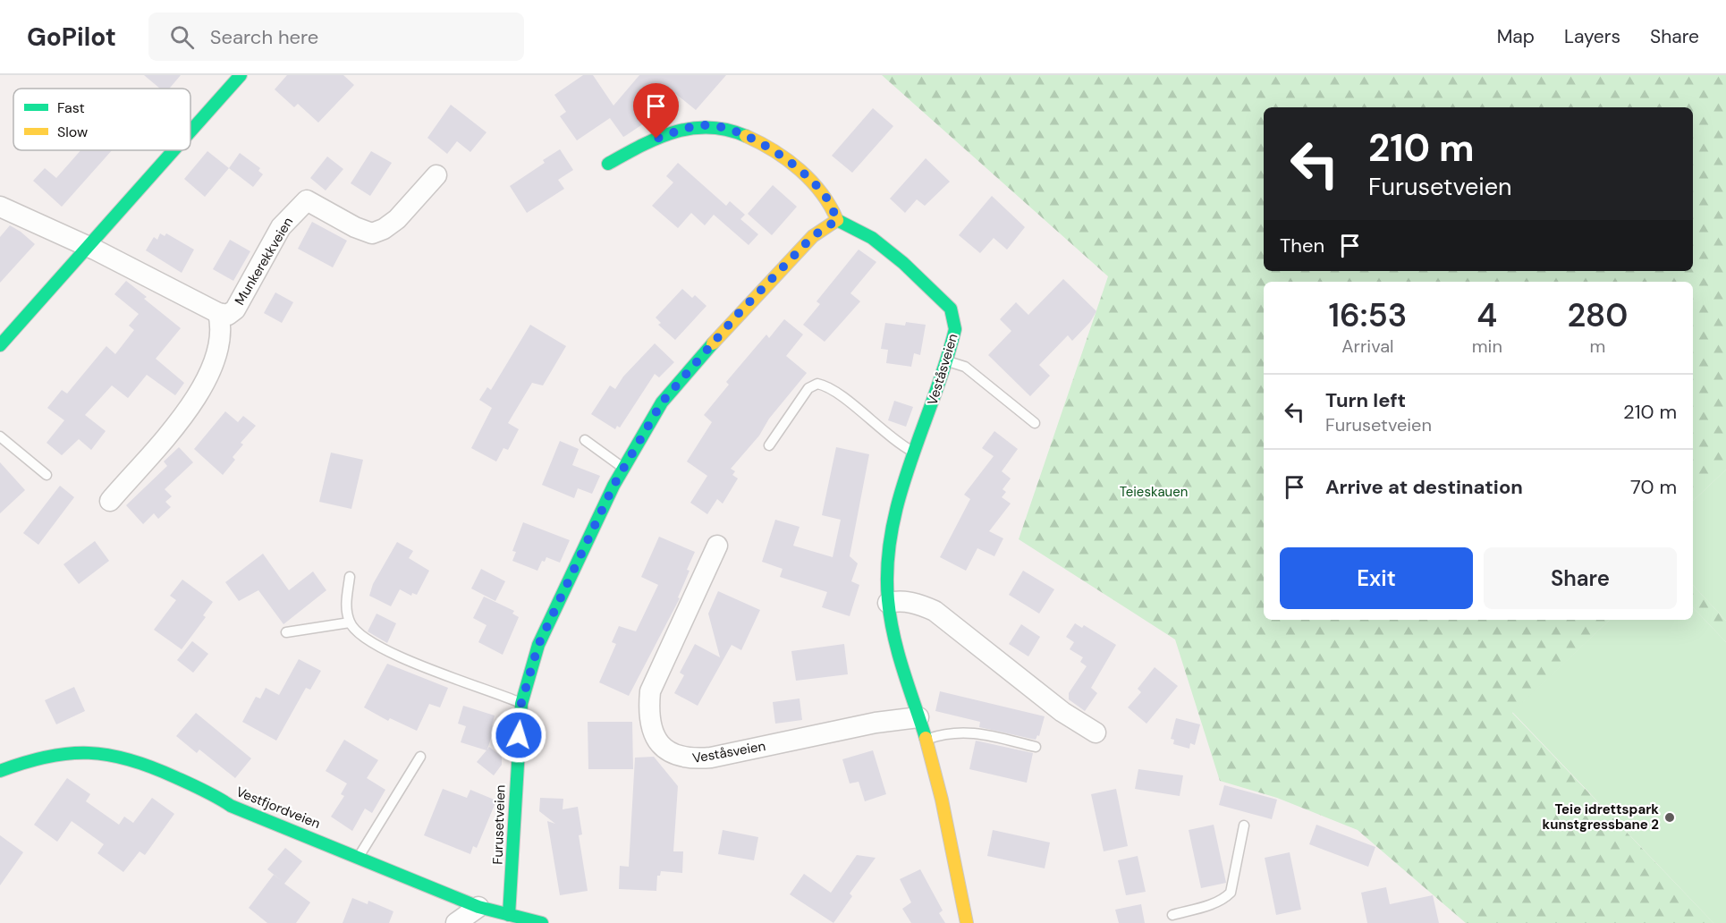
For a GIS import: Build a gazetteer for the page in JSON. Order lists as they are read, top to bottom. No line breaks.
{"streets":{"street":["Munkerekkveien","Veståsveien","Vestfjordveien","Furusetveien"]},"crossings":[["Veståsveien","Furusetveien"],["Vestfjordveien","Furusetveien"]],"parks":["Teieskauen"],"places":["Teie idrettspark kunstgressbane 2"],"legend":["Fast","Slow"],"page":{"header":"GoPilot","search":"Search here","nav":["Map","Layers","Share"],"turn":["210 m","Furusetveien"],"then":"Then","eta":["16:53","Arrival","4","min","280","m"],"list":[{"name":"Turn left","note":"Furusetveien","value":"210 m"},{"name":"Arrive at destination","value":"70 m"}],"buttons":["Exit","Share"]}}
